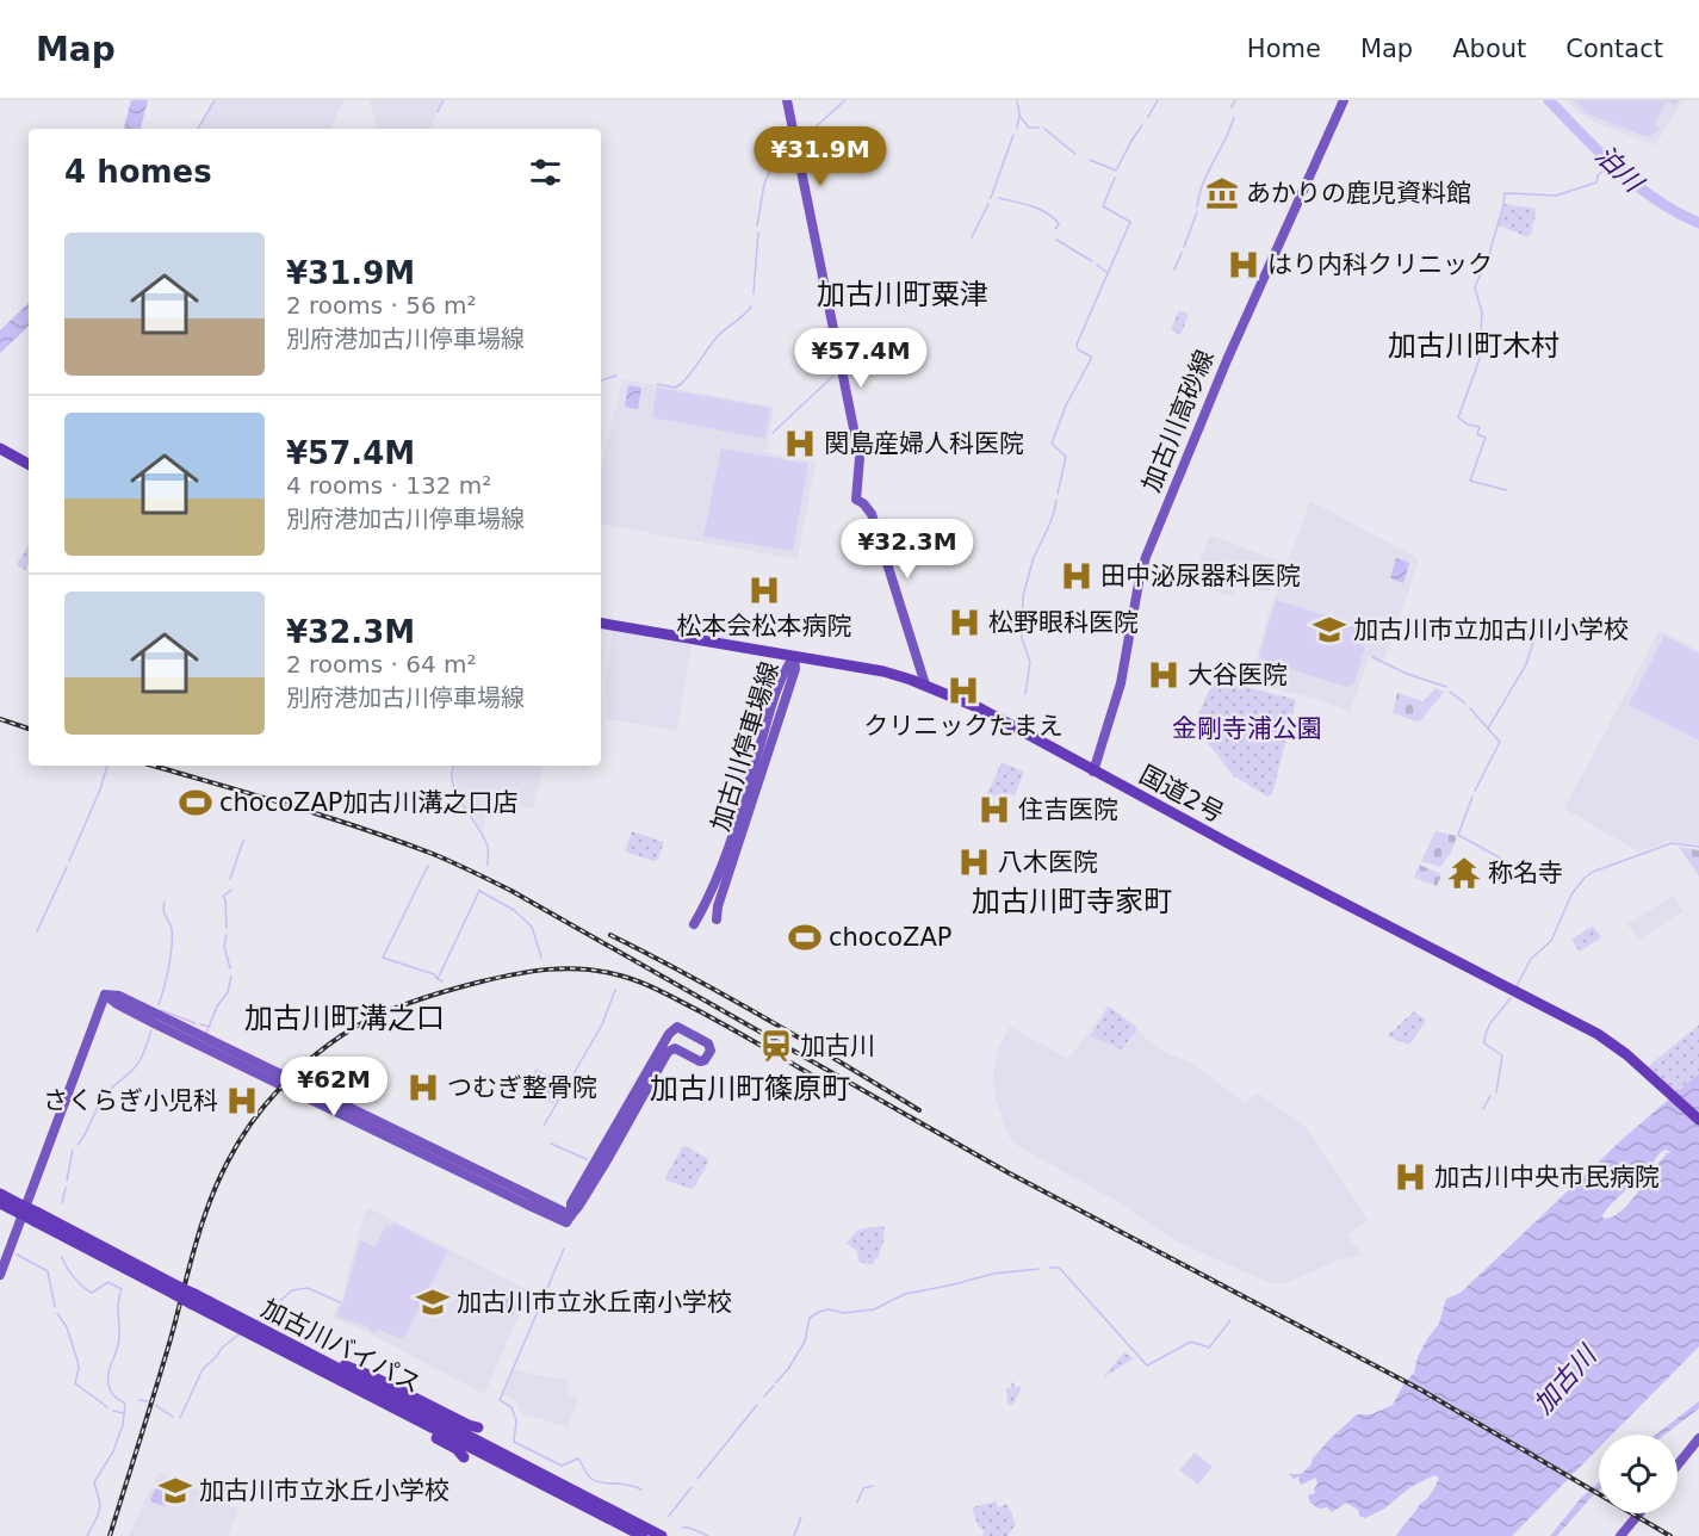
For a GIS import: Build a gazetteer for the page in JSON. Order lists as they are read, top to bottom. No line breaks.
{"streets":{"highway":["国道2号","加古川バイパス"],"main road":["加古川高砂線","加古川停車場線"]},"crossings":[["加古川高砂線","国道2号"],["加古川停車場線","国道2号"]],"districts":["加古川町粟津","加古川町木村","加古川町寺家町","加古川町溝之口","加古川町篠原町"],"water":["泊川","加古川"],"parks":["金剛寺浦公園"],"places":{"museum":["あかりの鹿児資料館"],"hospital":["はり内科クリニック","関島産婦人科医院","田中泌尿器科医院","松本会松本病院","松野眼科医院","大谷医院","クリニックたまえ","住吉医院","八木医院","つむぎ整骨院","さくらぎ小児科","加古川中央市民病院"],"school or university":["加古川市立加古川小学校","加古川市立氷丘南小学校","加古川市立氷丘小学校"],"sports":["chocoZAP加古川溝之口店","chocoZAP"],"temple":["称名寺"],"station":["加古川"]},"page":{"header":"Map","nav":["Home","Map","About","Contact"],"price":["¥31.9M","¥57.4M","¥32.3M","¥62M"],"heading":"4 homes","list":[{"name":"¥31.9M","note":"2 rooms · 56 m² · 別府港加古川停車場線"},{"name":"¥57.4M","note":"4 rooms · 132 m² · 別府港加古川停車場線"},{"name":"¥32.3M","note":"2 rooms · 64 m² · 別府港加古川停車場線"}]}}
